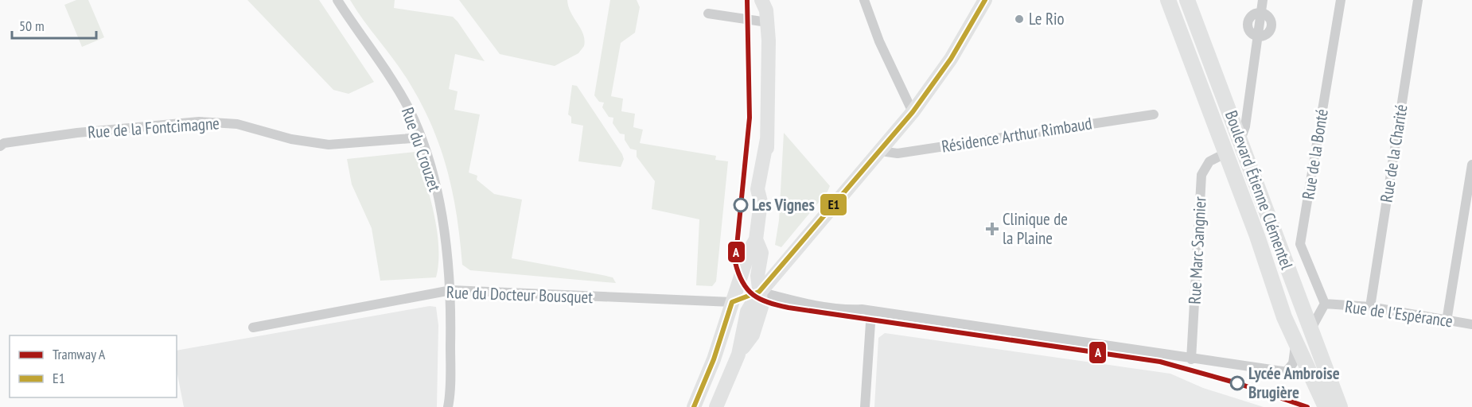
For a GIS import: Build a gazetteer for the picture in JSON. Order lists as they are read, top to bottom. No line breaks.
{"streets":{"main road":["Boulevard Étienne Clémentel"],"street":["Rue de la Fontcimagne","Résidence Arthur Rimbaud","Rue du Crouzet","Rue de la Charité","Rue de la Bonté","Rue Marc Sangnier","Rue du Docteur Bousquet","Rue de l'Espérance"]},"crossings":[["Rue de la Fontcimagne","Rue du Crouzet"],["Rue du Crouzet","Rue du Docteur Bousquet"],["Rue de la Charité","Rue de l'Espérance"],["Rue de la Bonté","Rue de l'Espérance"],["Boulevard Étienne Clémentel","Rue Marc Sangnier"],["Boulevard Étienne Clémentel","Rue de l'Espérance"]],"places":{"other":["Le Rio","Les Vignes","Lycée Ambroise Brugière"],"health":["Clinique de la Plaine"]},"lines":["tram line A","transit line E1"],"legend":["Tramway A","E1"],"scale_bar":"50 m"}
